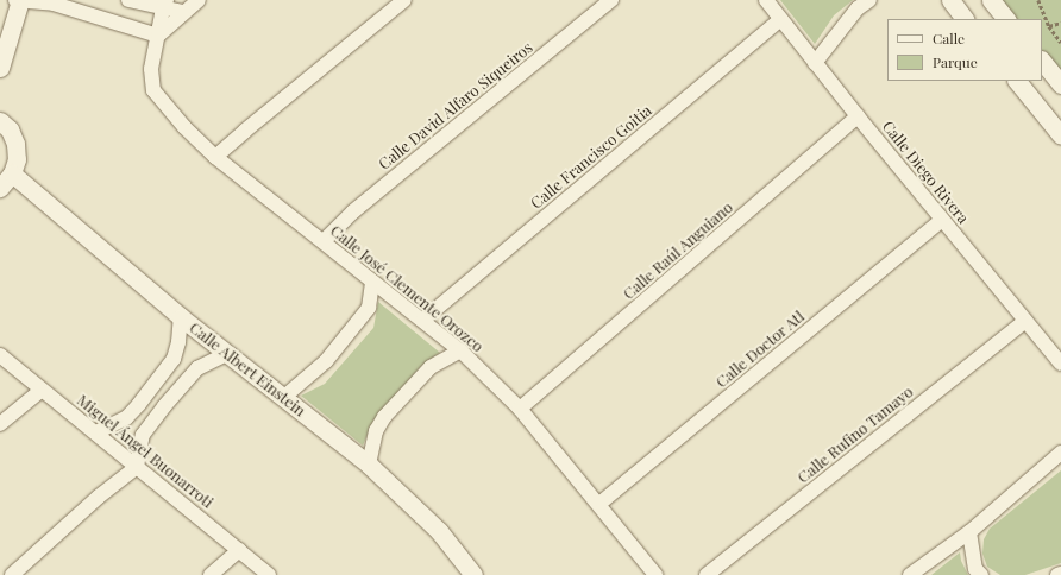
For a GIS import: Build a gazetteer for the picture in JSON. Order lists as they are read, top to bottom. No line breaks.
{"streets":{"street":["Calle David Alfaro Siqueiros","Calle Francisco Goitia","Calle Diego Rivera","Calle Raúl Anguiano","Calle José Clemente Orozco","Calle Doctor Atl","Calle Albert Einstein","Calle Rufino Tamayo","Miguel Ángel Buonarroti"]},"crossings":[["Calle David Alfaro Siqueiros","Calle José Clemente Orozco"],["Calle Francisco Goitia","Calle Diego Rivera"],["Calle Francisco Goitia","Calle José Clemente Orozco"],["Calle Diego Rivera","Calle Raúl Anguiano"],["Calle Diego Rivera","Calle Doctor Atl"],["Calle Diego Rivera","Calle Rufino Tamayo"],["Calle Raúl Anguiano","Calle José Clemente Orozco"],["Calle José Clemente Orozco","Calle Doctor Atl"]],"legend":["Calle","Parque"]}
